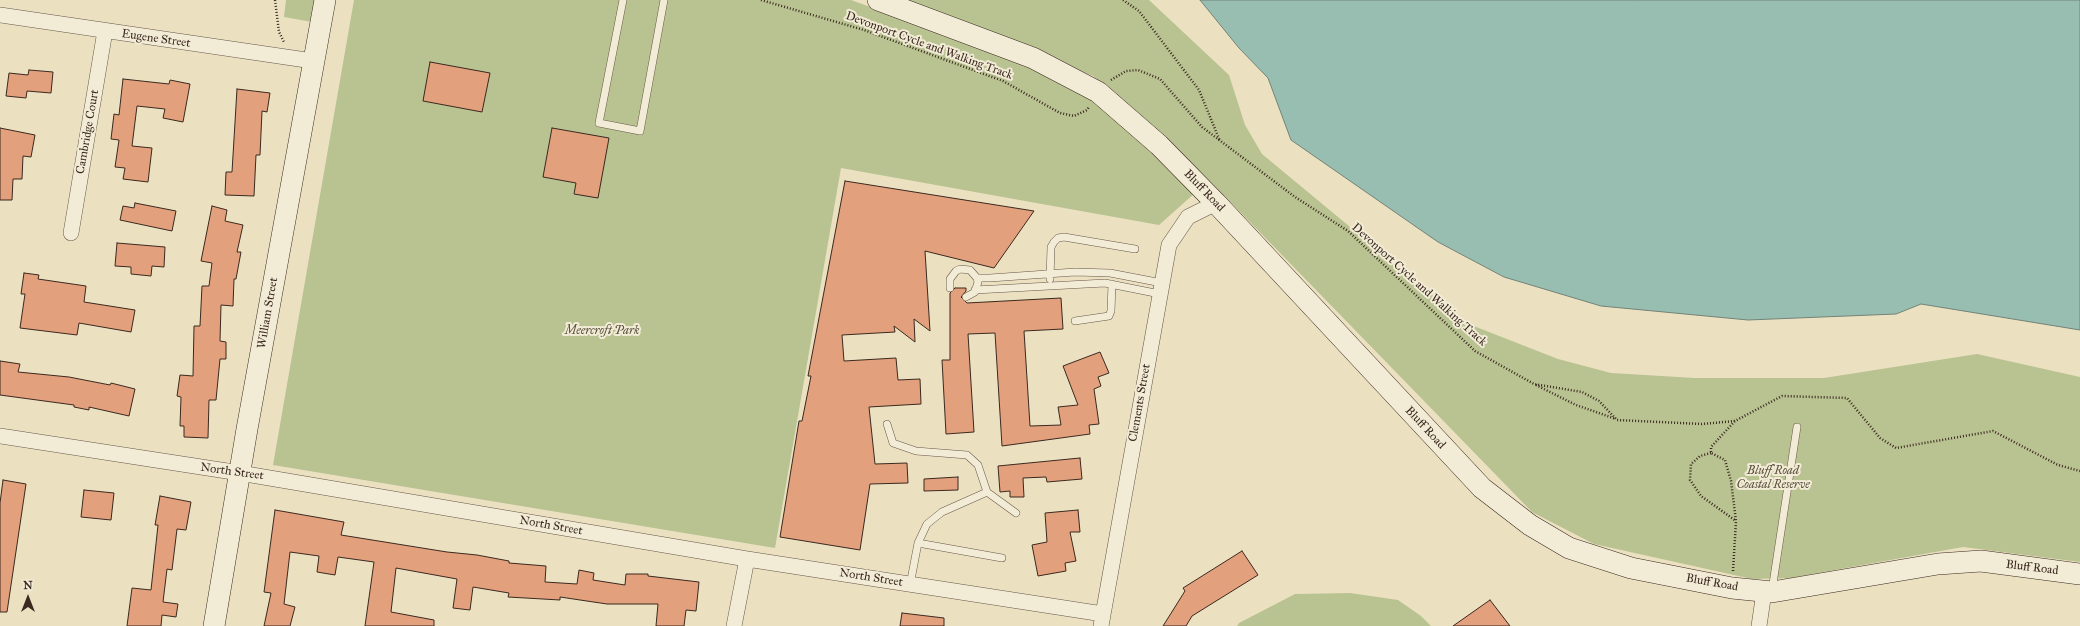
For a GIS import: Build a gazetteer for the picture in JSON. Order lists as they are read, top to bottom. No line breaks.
{"streets":{"street":["Eugene Street","Cambridge Court","Bluff Road","William Street","Clements Street","North Street"],"path":["Devonport Cycle and Walking Track"]},"crossings":[["Eugene Street","Cambridge Court"],["Eugene Street","William Street"],["Devonport Cycle and Walking Track","Bluff Road"],["Bluff Road","Clements Street"],["William Street","North Street"],["Clements Street","North Street"]],"parks":["Meercroft Park","Bluff Road Coastal Reserve"],"north":"top"}
